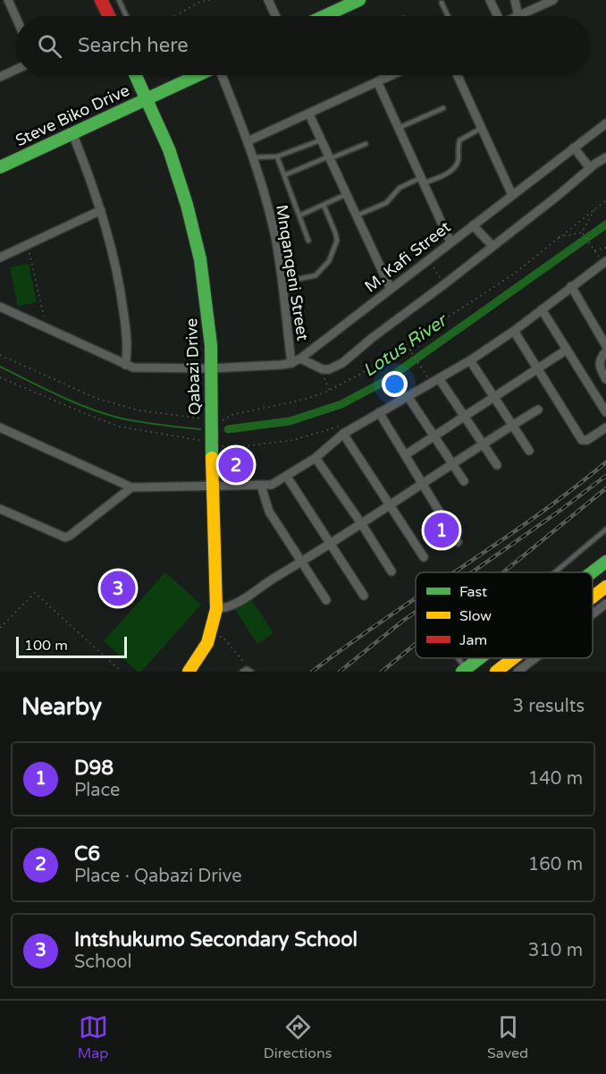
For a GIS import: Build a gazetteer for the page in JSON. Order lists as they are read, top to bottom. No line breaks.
{"streets":{"street":["Steve Biko Drive","M. Kafi Street","Mnqanqeni Street","Qabazi Drive"]},"crossings":[["Steve Biko Drive","Qabazi Drive"],["M. Kafi Street","Mnqanqeni Street"],["M. Kafi Street","Qabazi Drive"]],"water":["Lotus River"],"legend":["Fast","Slow","Jam"],"scale_bar":"100 m","page":{"search":"Search here","pins":["2","1","3"],"scale":"100 m","heading":["Nearby","3 results"],"list":[{"mark":"1","name":"D98","note":"Place","value":"140 m"},{"mark":"2","name":"C6","note":"Place · Qabazi Drive","value":"160 m"},{"mark":"3","name":"Intshukumo Secondary School","note":"School","value":"310 m"}],"nav":["Map","Directions","Saved"]}}
